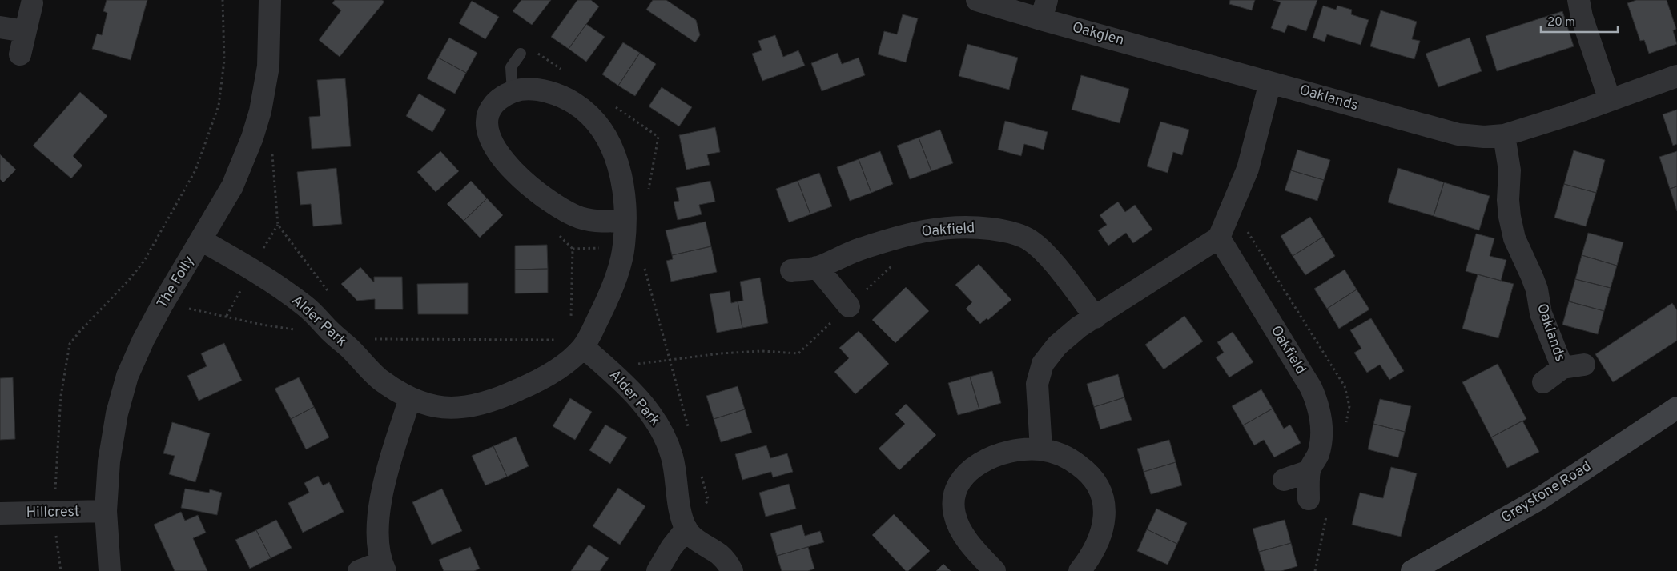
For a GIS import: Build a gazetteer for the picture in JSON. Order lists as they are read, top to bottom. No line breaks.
{"streets":{"main road":["Greystone Road"],"street":["Oakglen","Oaklands","Oakfield","The Folly","Alder Park","Hillcrest"]},"crossings":[["Oakglen","Oaklands"],["The Folly","Alder Park"],["The Folly","Hillcrest"]],"scale_bar":"20 m"}
